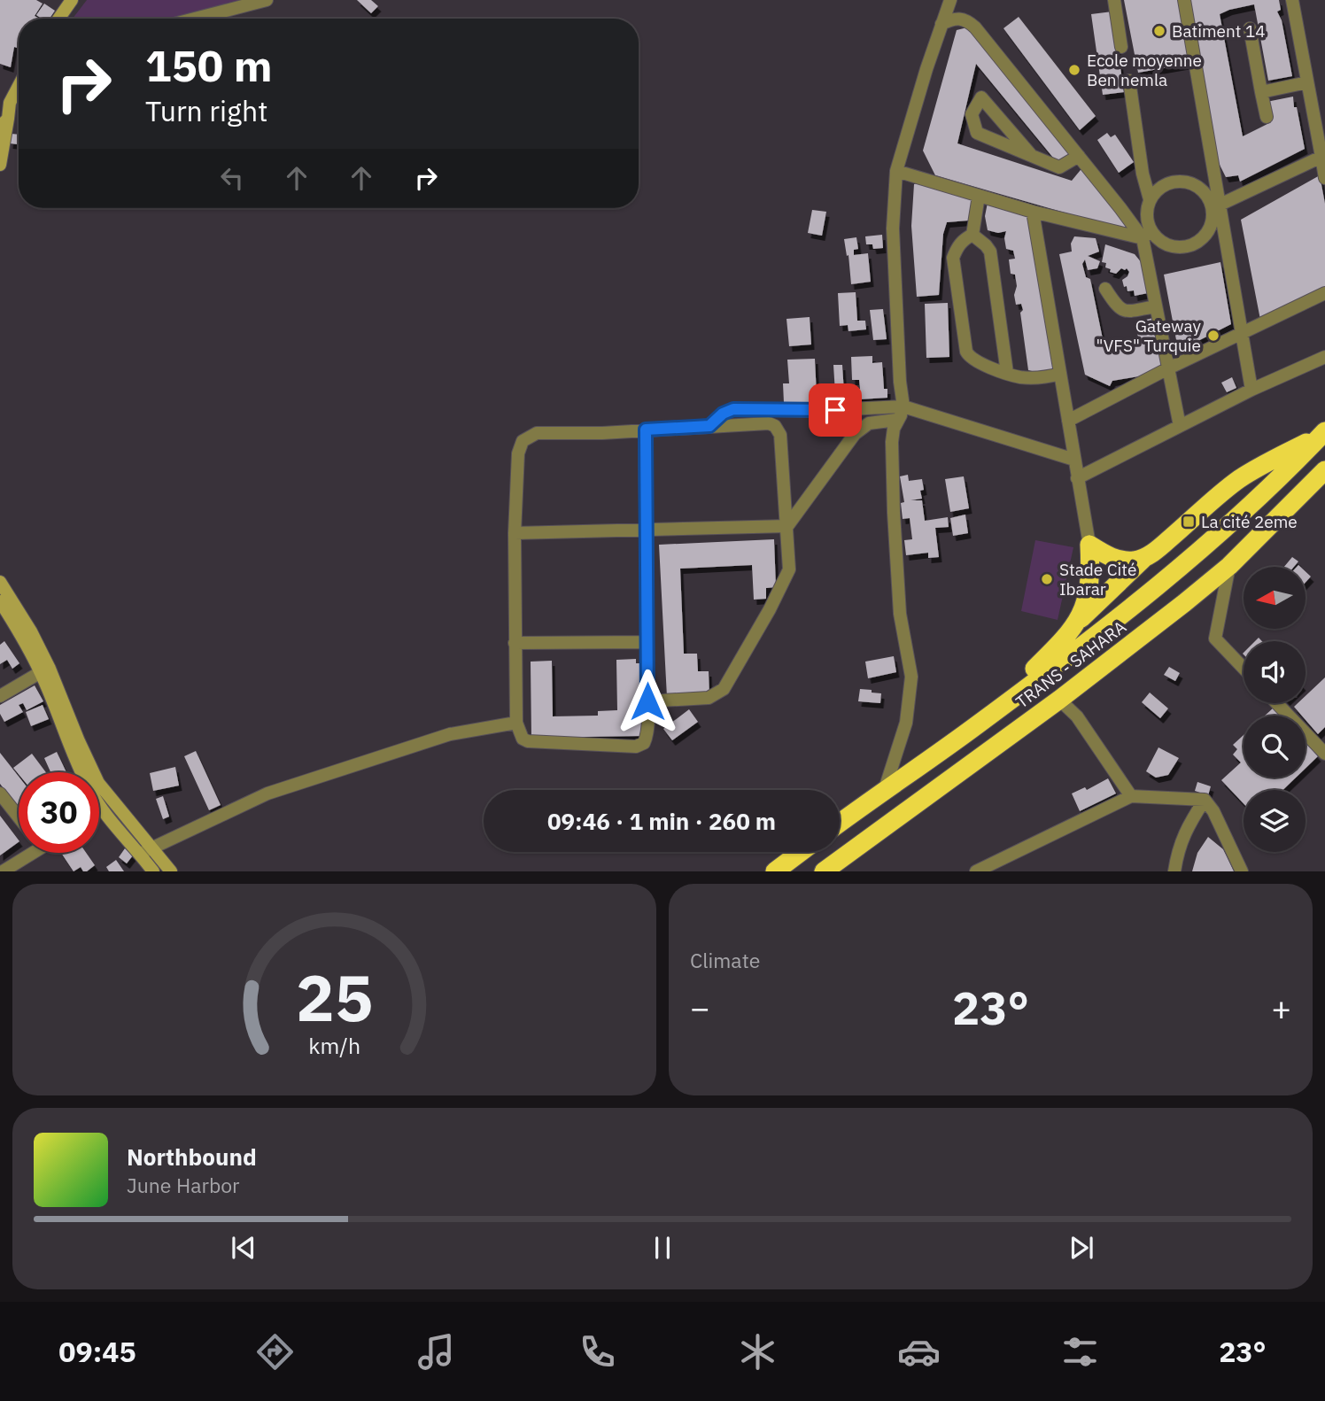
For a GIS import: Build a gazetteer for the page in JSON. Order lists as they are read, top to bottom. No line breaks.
{"streets":{"highway":["TRANS - SAHARA"]},"places":{"other":["Batiment 14","Ecole moyenne Ben nemla","Gateway \"VFS\" Turquie","Stade Cité Ibarar"],"transit":["La cité 2eme"]},"north":"left","page":{"turn":["150 m","Turn right"],"limit":"30","trip":"09:46 · 1 min · 260 m","tile":"Climate","heat":["−","23°","+"],"song":["Northbound","June Harbor"],"tabs":["09:45","23°"],"gauge":["25","km/h"]}}
